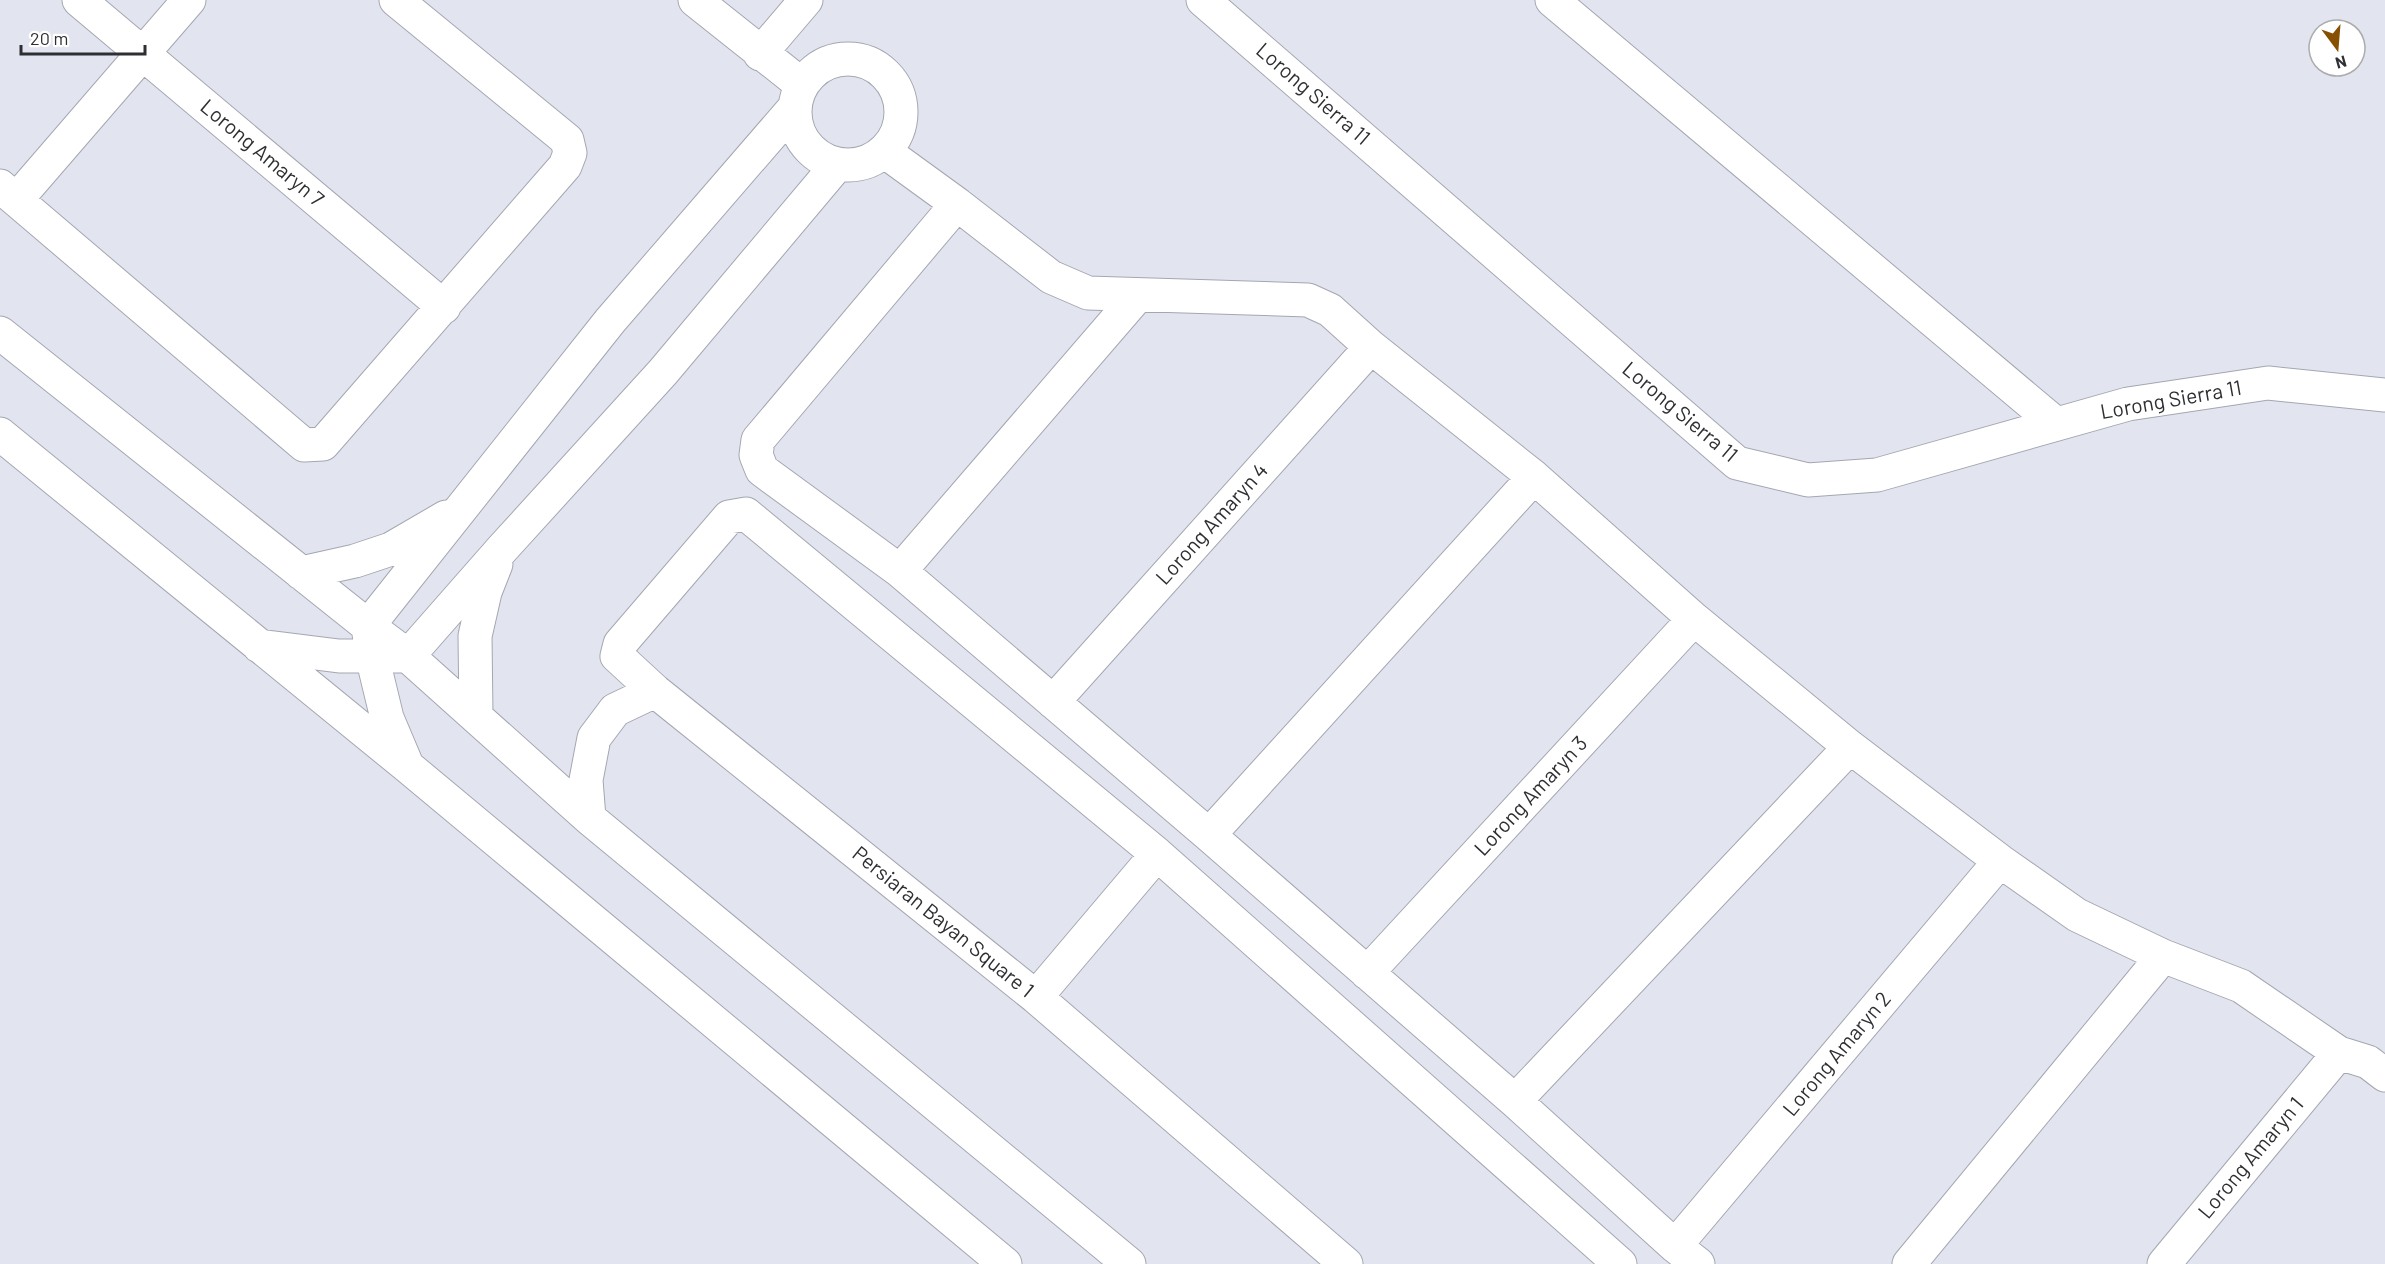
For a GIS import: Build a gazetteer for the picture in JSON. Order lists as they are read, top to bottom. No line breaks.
{"streets":{"street":["Lorong Sierra 11","Lorong Amaryn 7","Lorong Amaryn 4","Lorong Amaryn 3","Persiaran Bayan Square 1","Lorong Amaryn 2","Lorong Amaryn 1"]},"scale_bar":"20 m","north":"bottom"}
